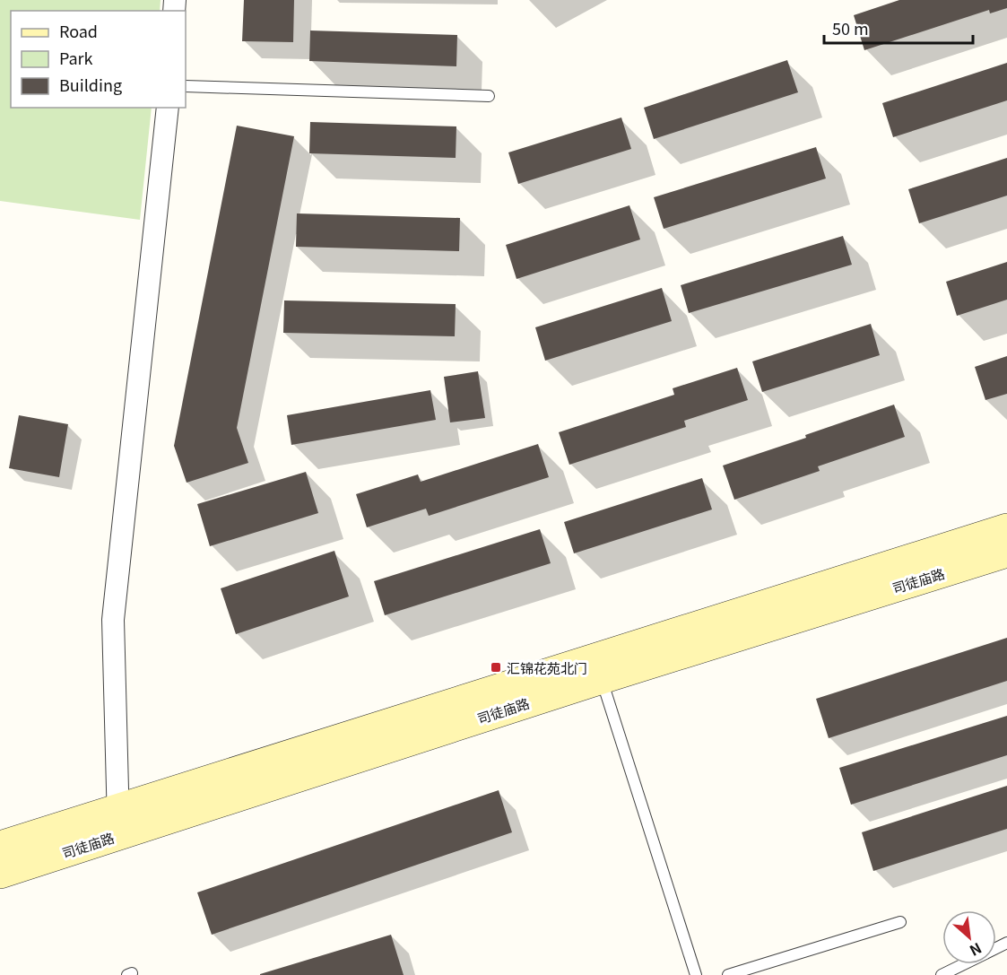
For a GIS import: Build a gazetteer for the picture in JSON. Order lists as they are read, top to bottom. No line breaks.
{"streets":{"main road":["司徒庙路"]},"places":{"transit":["汇锦花苑北门"]},"legend":["Road","Park","Building"],"scale_bar":"50 m","north":"bottom right"}
